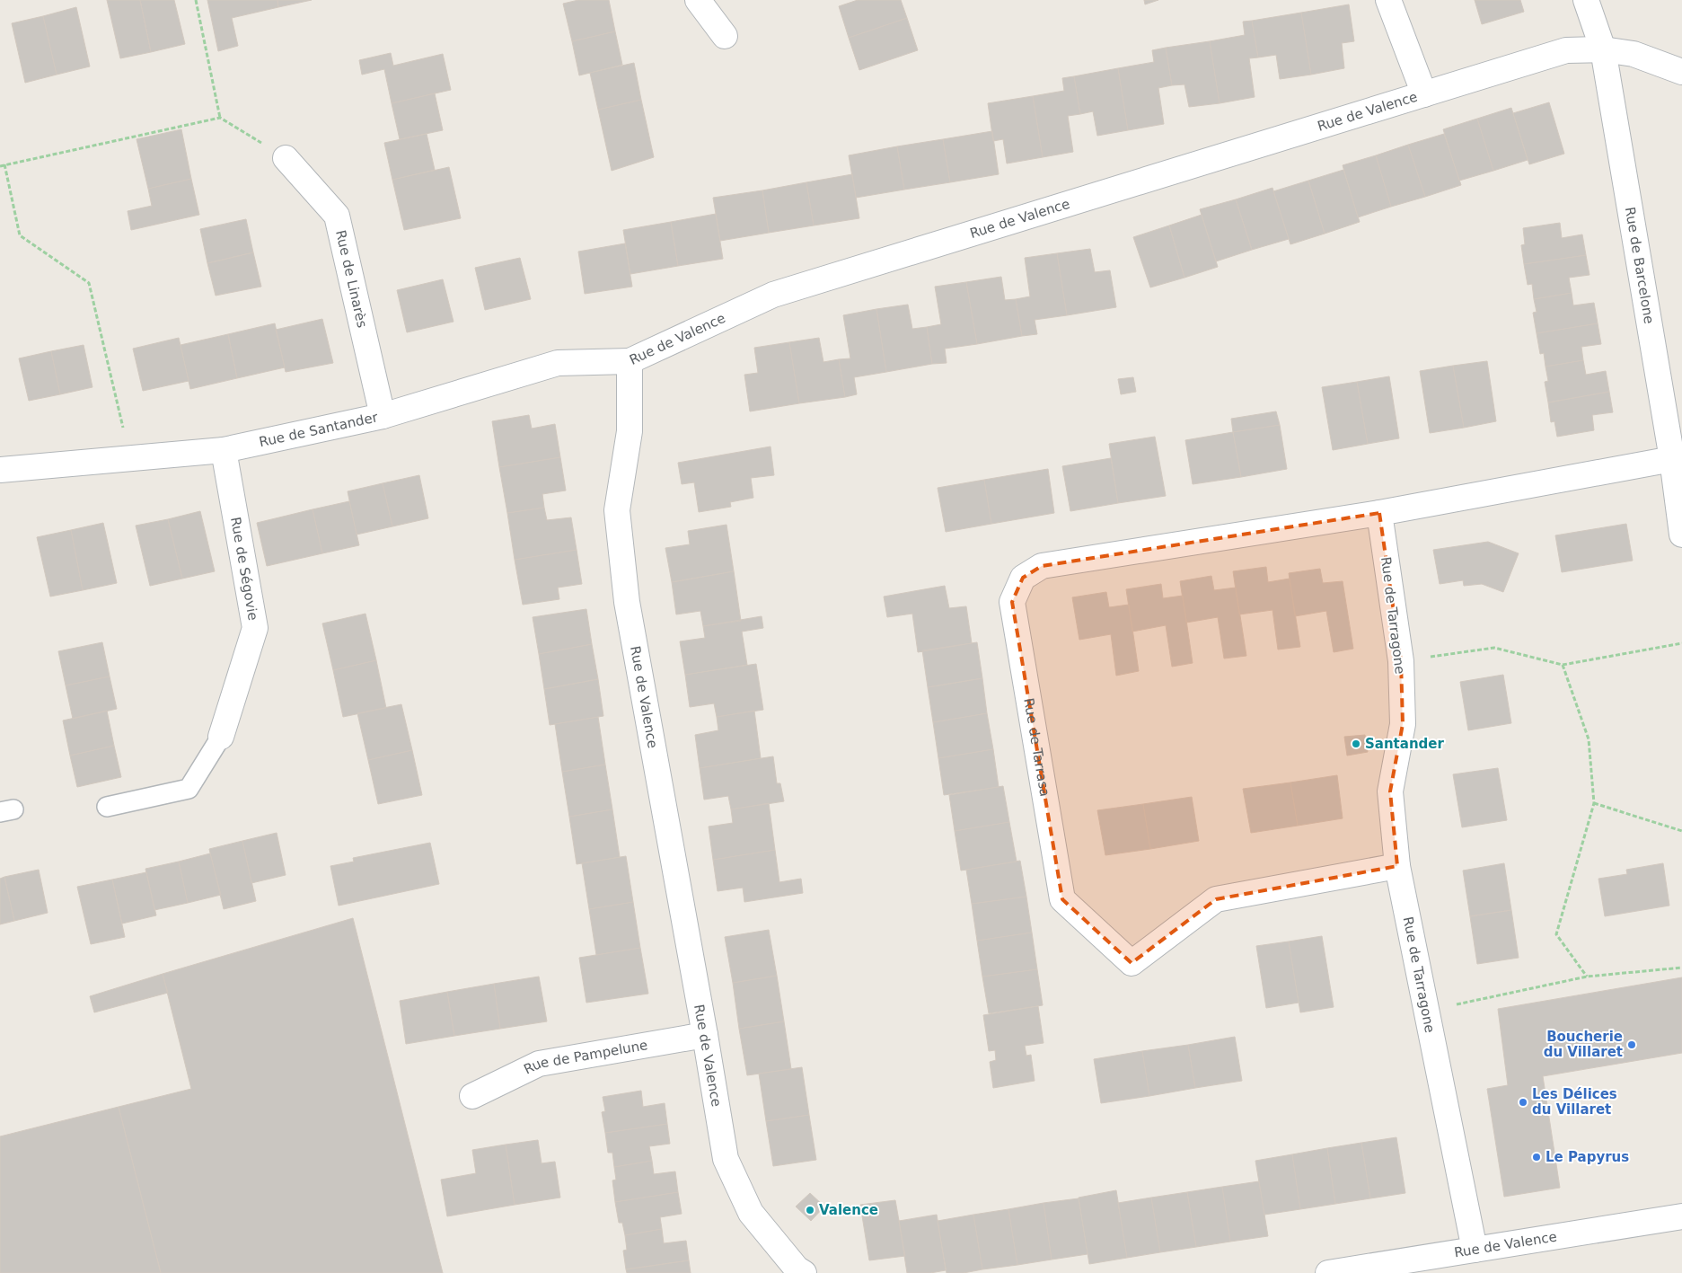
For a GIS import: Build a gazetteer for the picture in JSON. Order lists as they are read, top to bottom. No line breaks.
{"streets":{"street":["Rue de Valence","Rue de Barcelone","Rue de Linarès","Rue de Santander","Rue de Ségovie","Rue de Tarragone","Rue de Tarrasa","Rue de Pampelune"]},"crossings":[["Rue de Valence","Rue de Barcelone"],["Rue de Valence","Rue de Santander"],["Rue de Valence","Rue de Tarragone"],["Rue de Valence","Rue de Pampelune"],["Rue de Linarès","Rue de Santander"],["Rue de Santander","Rue de Ségovie"],["Rue de Tarragone","Rue de Tarrasa"]],"places":["Santander","Boucherie du Villaret","Les Délices du Villaret","Le Papyrus","Valence"]}
